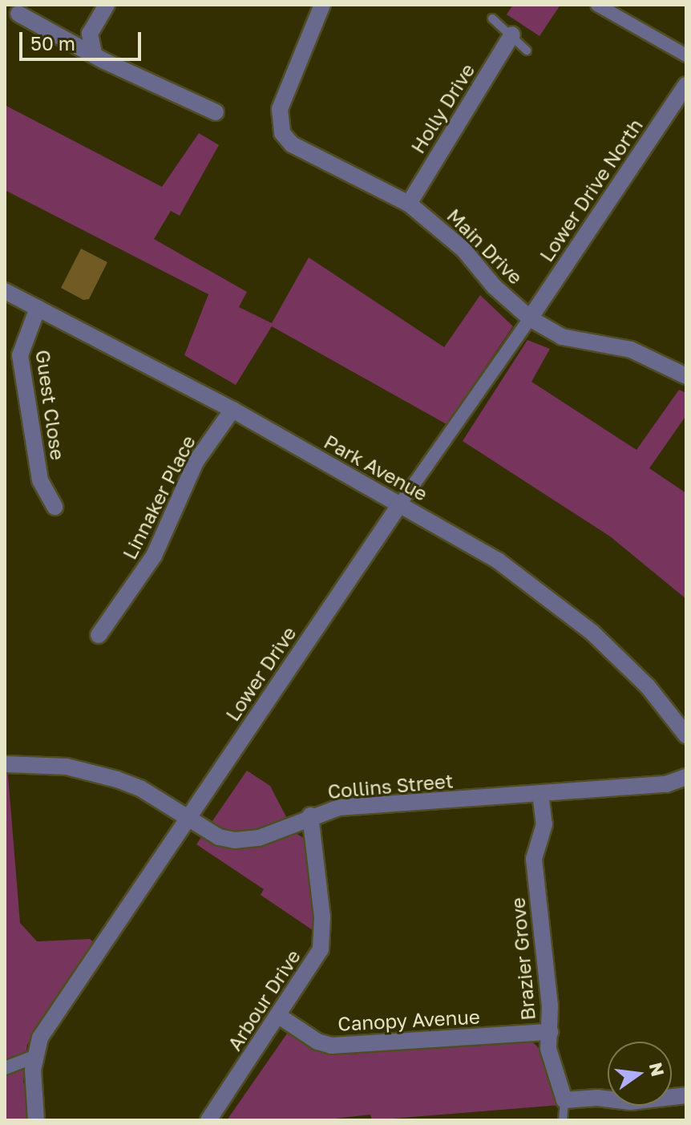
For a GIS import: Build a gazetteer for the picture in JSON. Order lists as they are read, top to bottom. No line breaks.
{"streets":{"street":["Holly Drive","Lower Drive North","Main Drive","Guest Close","Park Avenue","Linnaker Place","Lower Drive","Collins Street","Brazier Grove","Arbour Drive","Canopy Avenue"]},"crossings":[["Holly Drive","Main Drive"],["Lower Drive North","Main Drive"],["Lower Drive North","Lower Drive"],["Main Drive","Lower Drive"],["Guest Close","Park Avenue"],["Park Avenue","Linnaker Place"],["Park Avenue","Lower Drive"],["Lower Drive","Collins Street"],["Collins Street","Brazier Grove"],["Collins Street","Arbour Drive"],["Brazier Grove","Canopy Avenue"],["Arbour Drive","Canopy Avenue"]],"scale_bar":"50 m","north":"right"}
